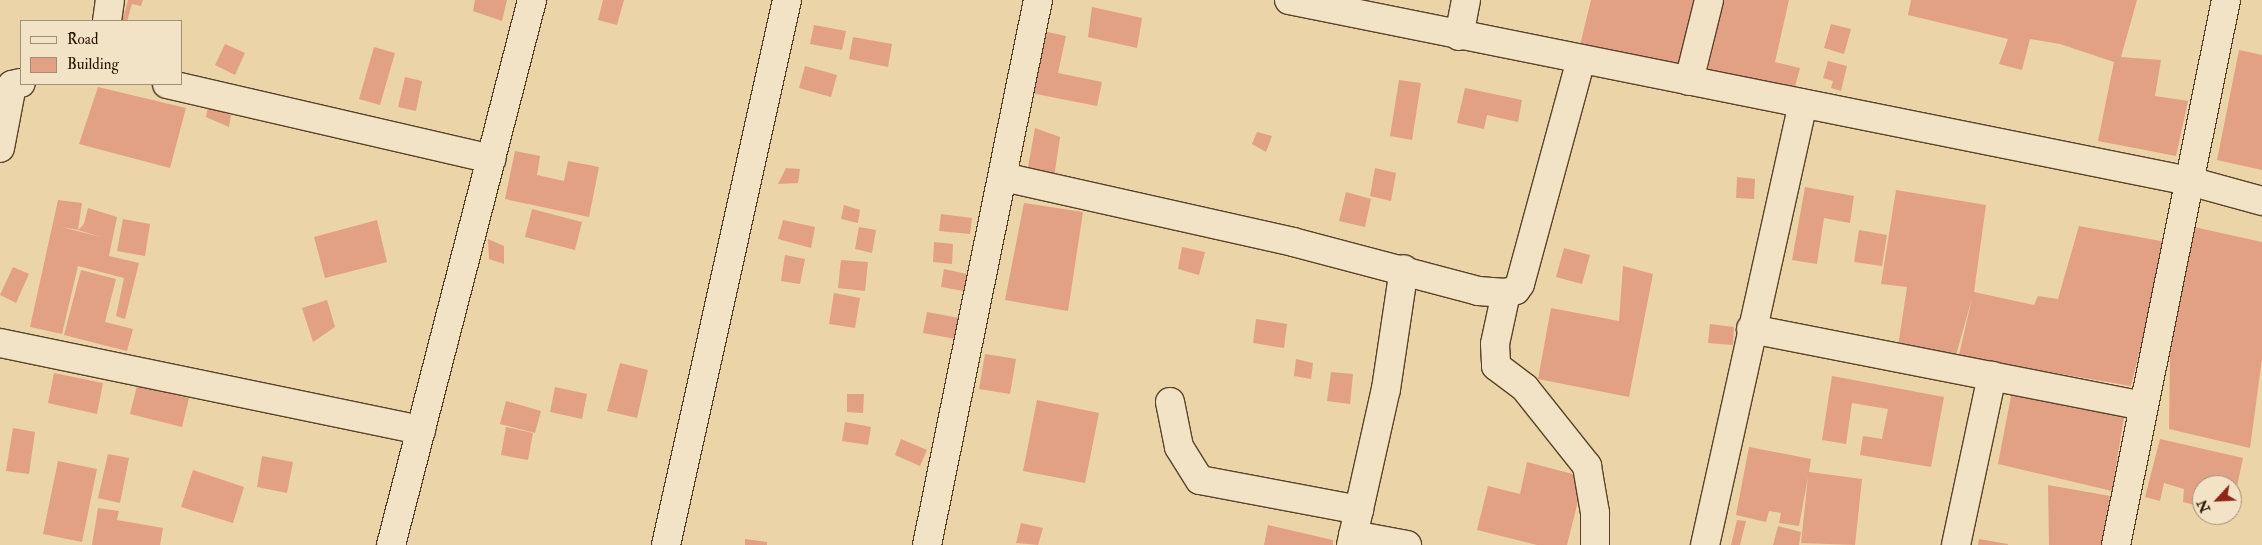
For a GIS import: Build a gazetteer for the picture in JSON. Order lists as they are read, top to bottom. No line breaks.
{"legend":["Road","Building"],"north":"bottom left"}
